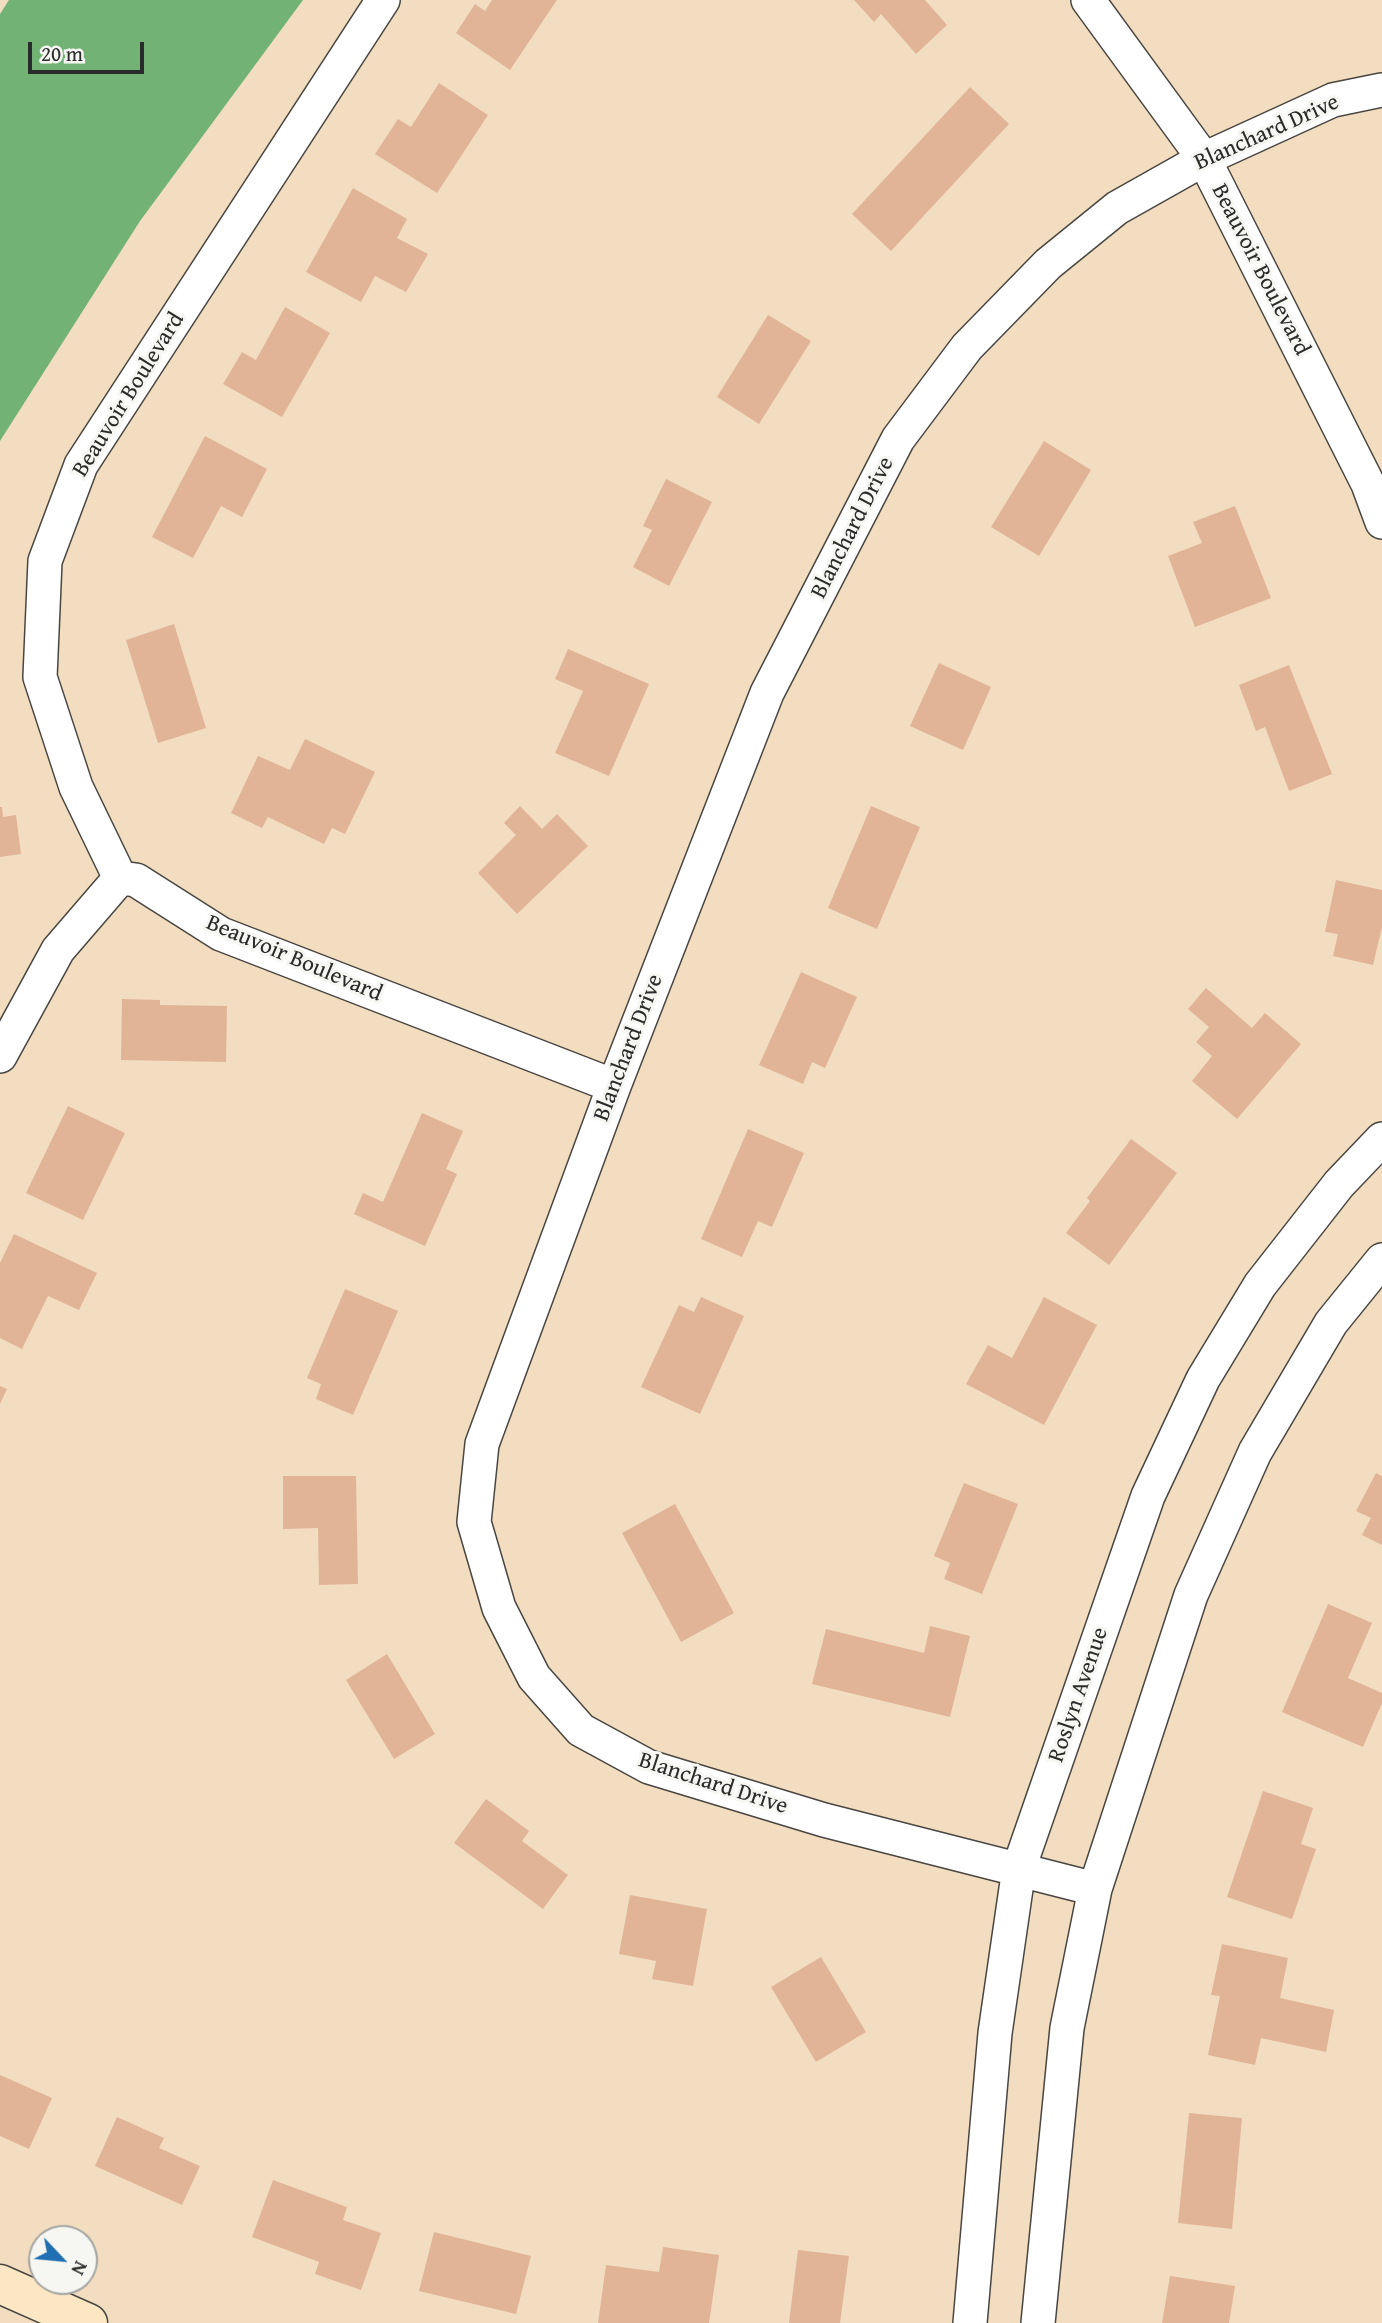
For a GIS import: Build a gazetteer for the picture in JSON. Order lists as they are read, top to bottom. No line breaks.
{"streets":{"street":["Blanchard Drive","Beauvoir Boulevard","Roslyn Avenue"]},"crossings":[["Blanchard Drive","Beauvoir Boulevard"],["Blanchard Drive","Roslyn Avenue"]],"scale_bar":"20 m","north":"bottom right"}
